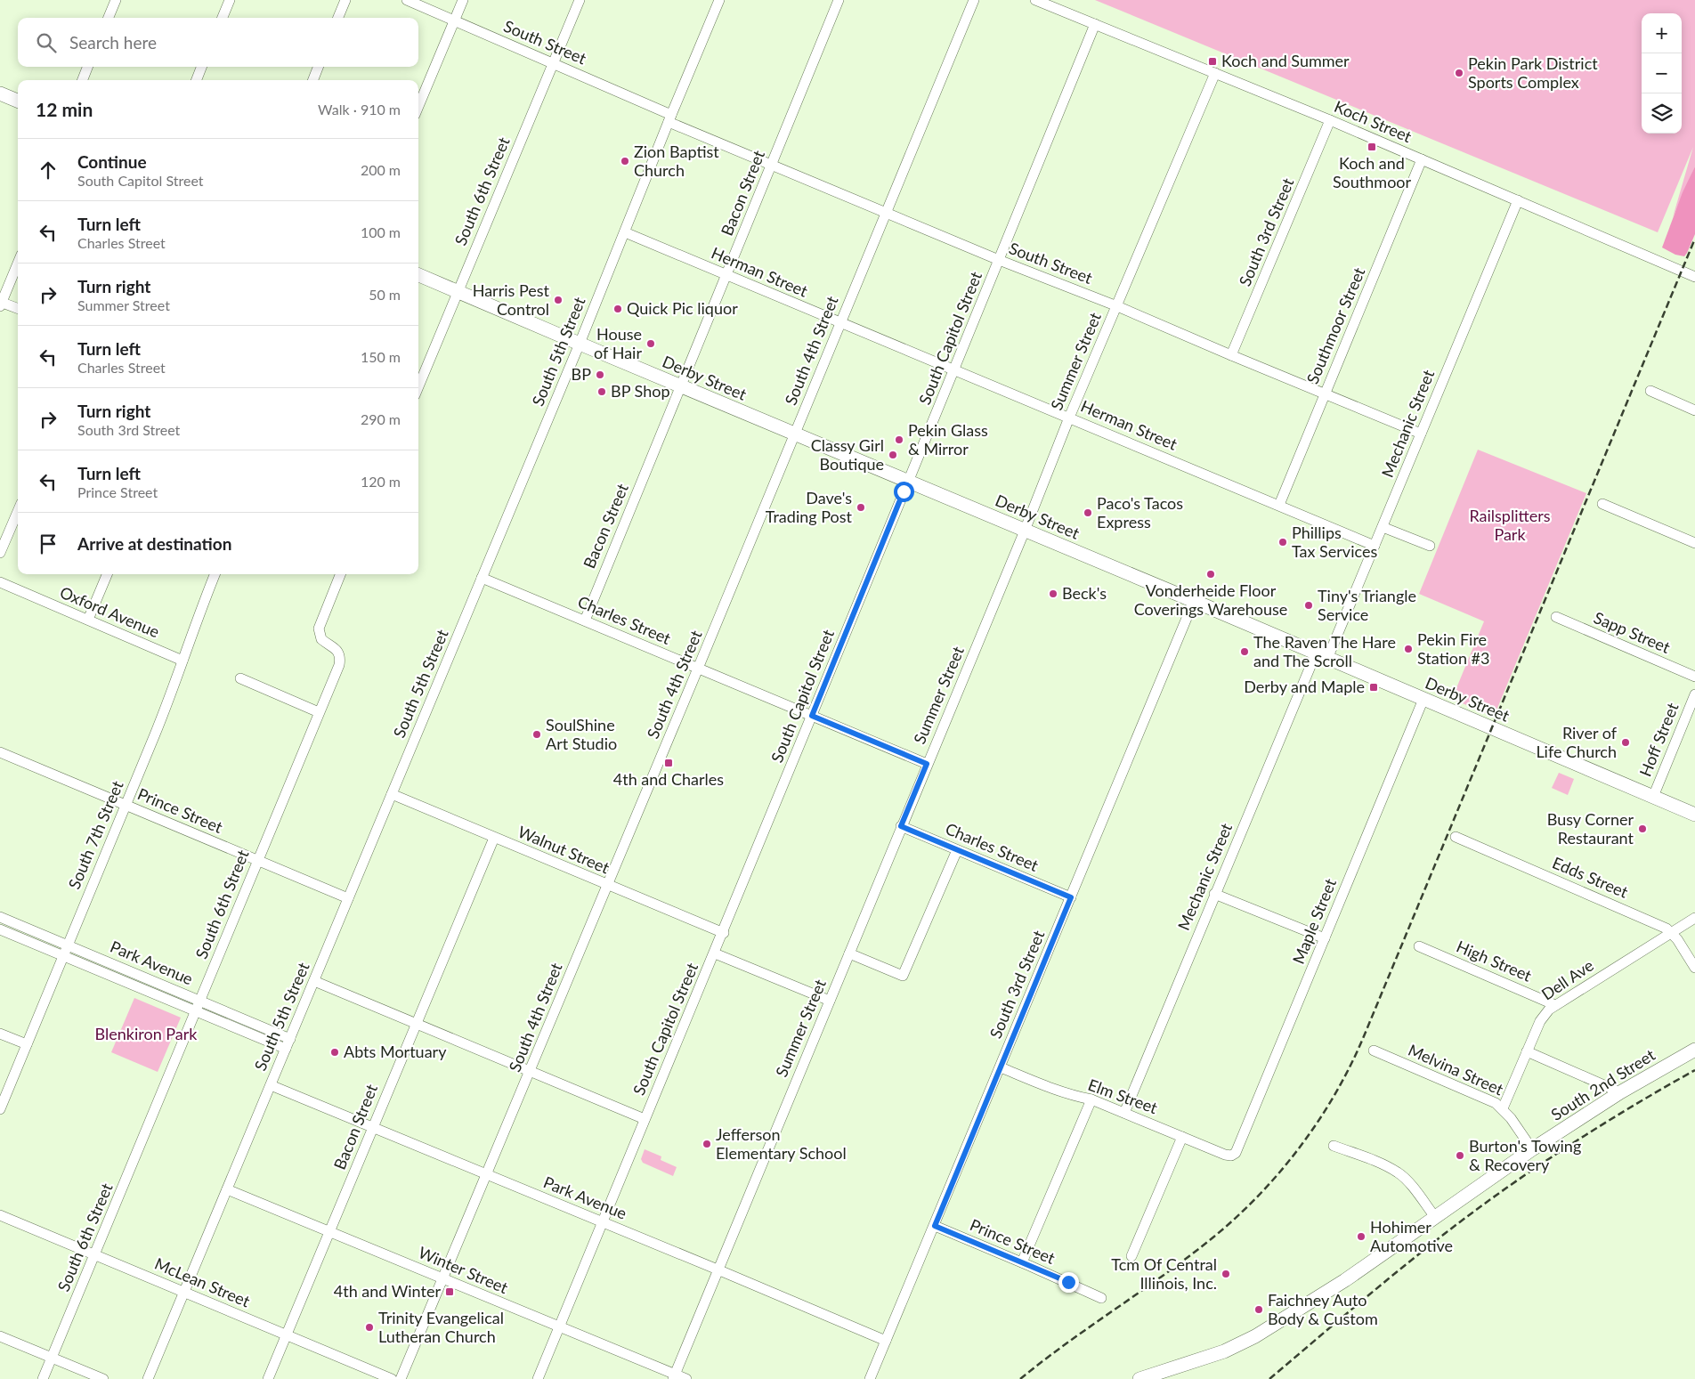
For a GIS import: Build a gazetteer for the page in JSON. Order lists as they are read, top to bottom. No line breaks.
{"streets":{"main road":["Derby Street","South 2nd Street"],"street":["South Street","Koch Street","South 6th Street","Bacon Street","South 3rd Street","Herman Street","Southmoor Street","South Capitol Street","South 4th Street","South 5th Street","Summer Street","Mechanic Street","Oxford Avenue","Charles Street","Sapp Street","Hoff Street","Prince Street","South 7th Street","Walnut Street","Edds Street","Maple Street","High Street","Park Avenue","Dell Ave","Melvina Street","Elm Street","Winter Street","McLean Street"]},"crossings":[["South Street","South 6th Street"],["South Street","Bacon Street"],["South Street","South 3rd Street"],["South Street","Southmoor Street"],["South Street","South Capitol Street"],["South Street","South 4th Street"],["South Street","South 5th Street"],["South Street","Summer Street"],["South Street","Mechanic Street"],["Koch Street","South 3rd Street"],["Koch Street","Southmoor Street"],["Koch Street","South Capitol Street"],["Koch Street","Summer Street"],["Koch Street","Mechanic Street"],["South 6th Street","Derby Street"],["South 6th Street","Prince Street"],["South 6th Street","Park Avenue"],["South 6th Street","McLean Street"],["Bacon Street","Herman Street"],["Bacon Street","Derby Street"],["Bacon Street","Charles Street"],["Bacon Street","Walnut Street"],["Bacon Street","Park Avenue"],["Bacon Street","Winter Street"],["Bacon Street","McLean Street"],["South 3rd Street","Derby Street"],["South 3rd Street","Charles Street"],["South 3rd Street","Prince Street"],["South 3rd Street","Park Avenue"],["South 3rd Street","Elm Street"],["Herman Street","Southmoor Street"],["Herman Street","South Capitol Street"],["Herman Street","South 4th Street"],["Herman Street","South 5th Street"],["Herman Street","Summer Street"],["Herman Street","Mechanic Street"],["South Capitol Street","Derby Street"],["South Capitol Street","Charles Street"],["South Capitol Street","Walnut Street"],["South Capitol Street","Park Avenue"],["South Capitol Street","Winter Street"],["South 4th Street","Derby Street"],["South 4th Street","Charles Street"],["South 4th Street","Walnut Street"],["South 4th Street","Park Avenue"],["South 4th Street","Winter Street"],["South 5th Street","Derby Street"],["South 5th Street","Charles Street"],["South 5th Street","Prince Street"],["South 5th Street","Walnut Street"],["South 5th Street","Park Avenue"],["South 5th Street","Winter Street"],["South 5th Street","McLean Street"],["Summer Street","Derby Street"],["Summer Street","Charles Street"],["Summer Street","Park Avenue"],["Summer Street","Winter Street"],["Derby Street","Mechanic Street"],["Derby Street","Hoff Street"],["Derby Street","Maple Street"],["Mechanic Street","Elm Street"],["Oxford Avenue","South 7th Street"],["Prince Street","South 7th Street"],["South 7th Street","Park Avenue"],["Edds Street","Dell Ave"],["Maple Street","Elm Street"],["High Street","Dell Ave"],["Dell Ave","Melvina Street"],["Melvina Street","South 2nd Street"]],"parks":["Railsplitters Park","Blenkiron Park"],"places":{"transit":["Koch and Summer","Koch and Southmoor","Derby and Maple","4th and Charles","4th and Winter"],"other":["Pekin Park District Sports Complex","Zion Baptist Church","Harris Pest Control","Quick Pic liquor","House of Hair","BP","BP Shop","Pekin Glass & Mirror","Classy Girl Boutique","Dave's Trading Post","Paco's Tacos Express","Phillips Tax Services","Vonderheide Floor Coverings Warehouse","Beck's","Tiny's Triangle Service","Pekin Fire Station #3","The Raven The Hare and The Scroll","SoulShine Art Studio","River of Life Church","Busy Corner Restaurant","Abts Mortuary","Jefferson Elementary School","Burton's Towing & Recovery","Hohimer Automotive","Tcm Of Central Illinois, Inc.","Faichney Auto Body & Custom","Trinity Evangelical Lutheran Church"]},"page":{"map_buttons":["+","−"],"search":"Search here","heading":["12 min","Walk · 910 m"],"list":[["Continue","South Capitol Street","200 m"],["Turn left","Charles Street","100 m"],["Turn right","Summer Street","50 m"],["Turn left","Charles Street","150 m"],["Turn right","South 3rd Street","290 m"],["Turn left","Prince Street","120 m"],"Arrive at destination"]}}
